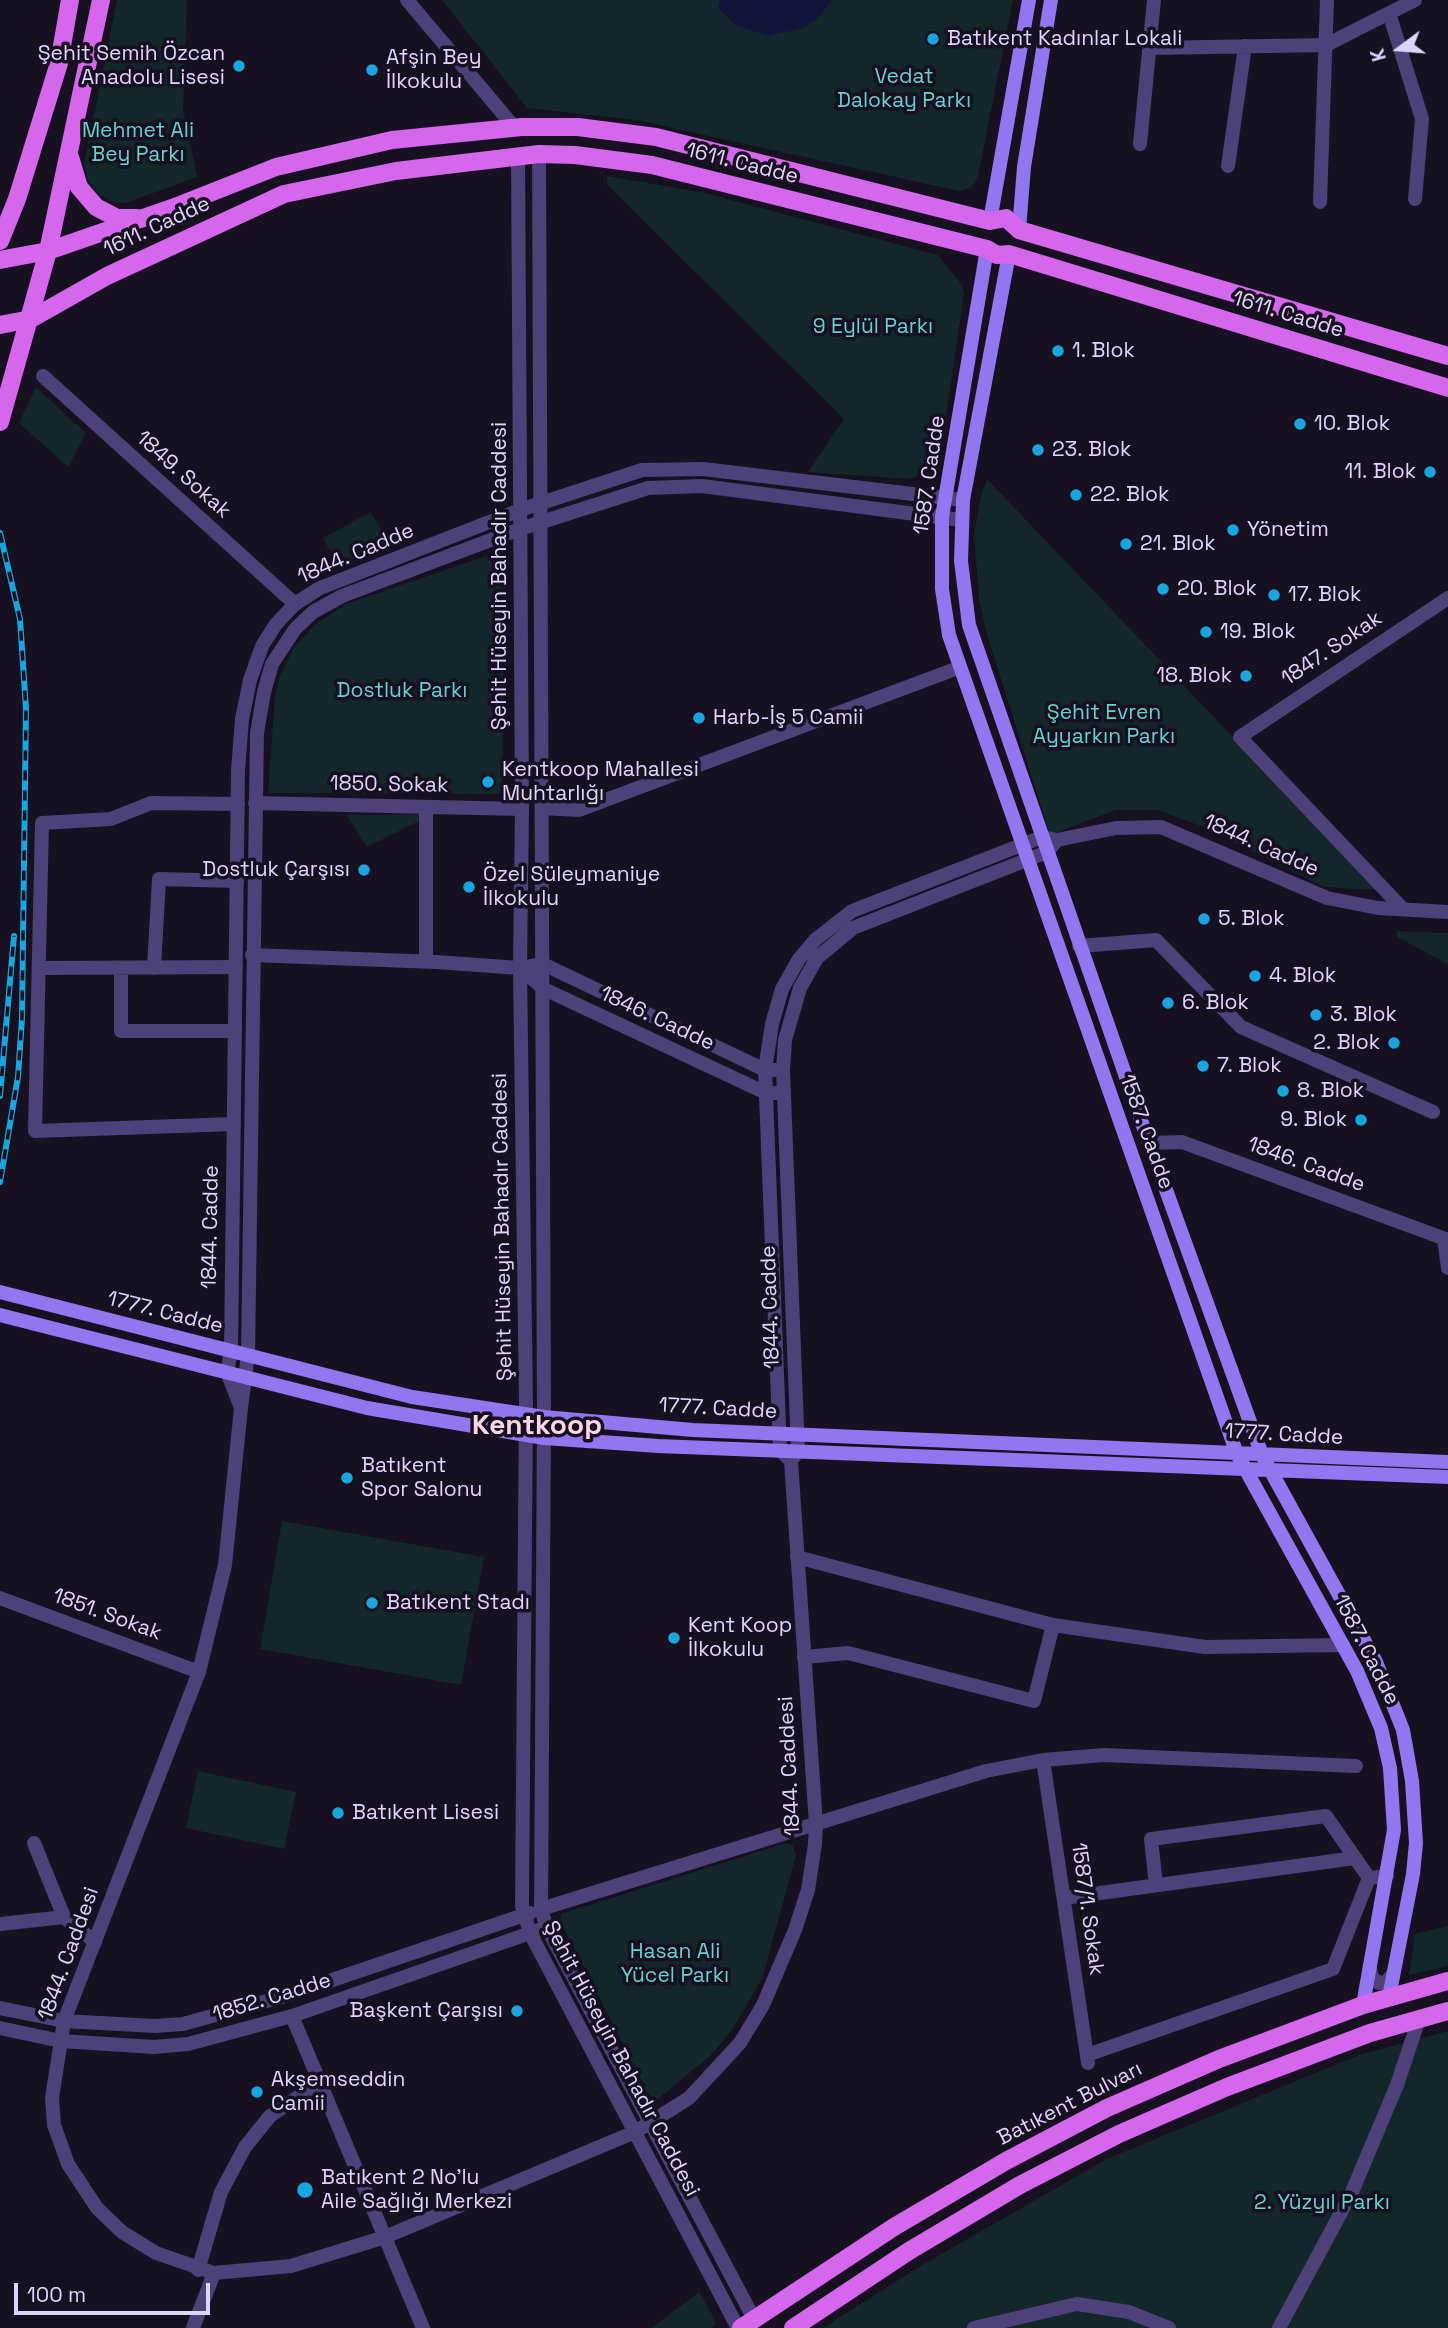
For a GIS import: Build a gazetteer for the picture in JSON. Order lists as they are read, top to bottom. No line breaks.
{"streets":{"main road":["1611. Cadde","1587. Cadde","1777. Cadde","Batıkent Bulvarı"],"street":["1849. Sokak","1844. Cadde","Şehit Hüseyin Bahadır Caddesi","1847. Sokak","1850. Sokak","1846. Cadde","1851. Sokak","1844. Caddesi","1587/1. Sokak","1852. Cadde"]},"crossings":[["1611. Cadde","1587. Cadde"],["1611. Cadde","Şehit Hüseyin Bahadır Caddesi"],["1849. Sokak","1844. Cadde"],["1587. Cadde","1844. Cadde"],["1587. Cadde","1846. Cadde"],["1587. Cadde","1777. Cadde"],["1587. Cadde","Batıkent Bulvarı"],["1844. Cadde","Şehit Hüseyin Bahadır Caddesi"],["1844. Cadde","1847. Sokak"],["1844. Cadde","1850. Sokak"],["1844. Cadde","1846. Cadde"],["1844. Cadde","1777. Cadde"],["1844. Cadde","1844. Caddesi"],["Şehit Hüseyin Bahadır Caddesi","1850. Sokak"],["Şehit Hüseyin Bahadır Caddesi","1846. Cadde"],["Şehit Hüseyin Bahadır Caddesi","1777. Cadde"],["Şehit Hüseyin Bahadır Caddesi","1844. Caddesi"],["Şehit Hüseyin Bahadır Caddesi","1852. Cadde"],["Şehit Hüseyin Bahadır Caddesi","Batıkent Bulvarı"],["1777. Cadde","1844. Caddesi"],["1851. Sokak","1844. Caddesi"],["1844. Caddesi","1852. Cadde"],["1587/1. Sokak","1852. Cadde"]],"districts":["Kentkoop"],"parks":["Vedat Dalokay Parkı","Mehmet Ali Bey Parkı","9 Eylül Parkı","Dostluk Parkı","Şehit Evren Ayyarkın Parkı","Hasan Ali Yücel Parkı","2. Yüzyıl Parkı"],"places":["Batıkent Kadınlar Lokali","Şehit Semih Özcan Anadolu Lisesi","Afşin Bey İlkokulu","1. Blok","10. Blok","23. Blok","11. Blok","22. Blok","Yönetim","21. Blok","20. Blok","17. Blok","19. Blok","18. Blok","Harb-İş 5 Camii","Kentkoop Mahallesi Muhtarlığı","Dostluk Çarşısı","Özel Süleymaniye İlkokulu","5. Blok","4. Blok","6. Blok","3. Blok","2. Blok","7. Blok","8. Blok","9. Blok","Batıkent Spor Salonu","Batıkent Stadı","Kent Koop İlkokulu","Batıkent Lisesi","Başkent Çarşısı","Akşemseddin Camii","Batıkent 2 No'lu Aile Sağlığı Merkezi"],"scale_bar":"100 m","north":"left"}
